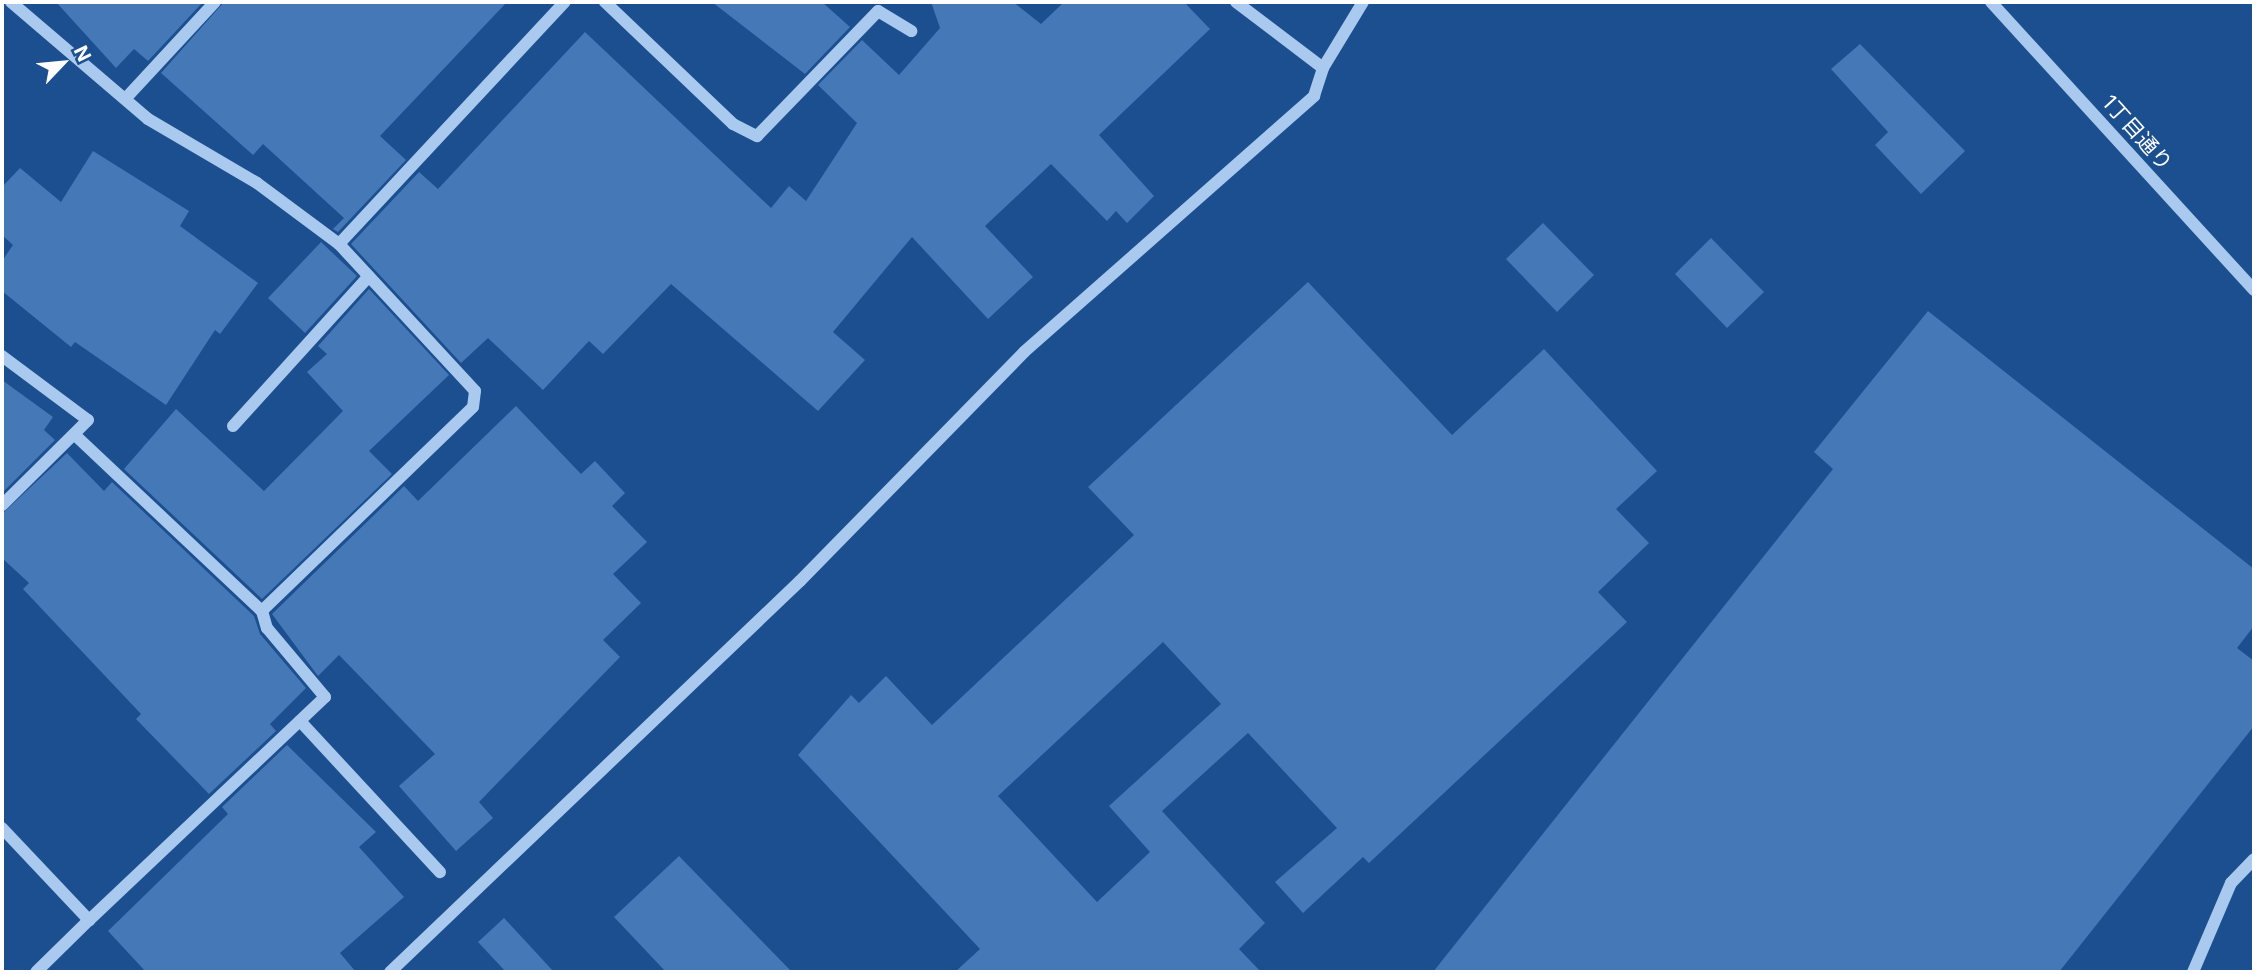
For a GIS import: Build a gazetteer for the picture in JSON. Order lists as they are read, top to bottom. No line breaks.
{"streets":{"street":["1丁目通り"]},"north":"top right"}
